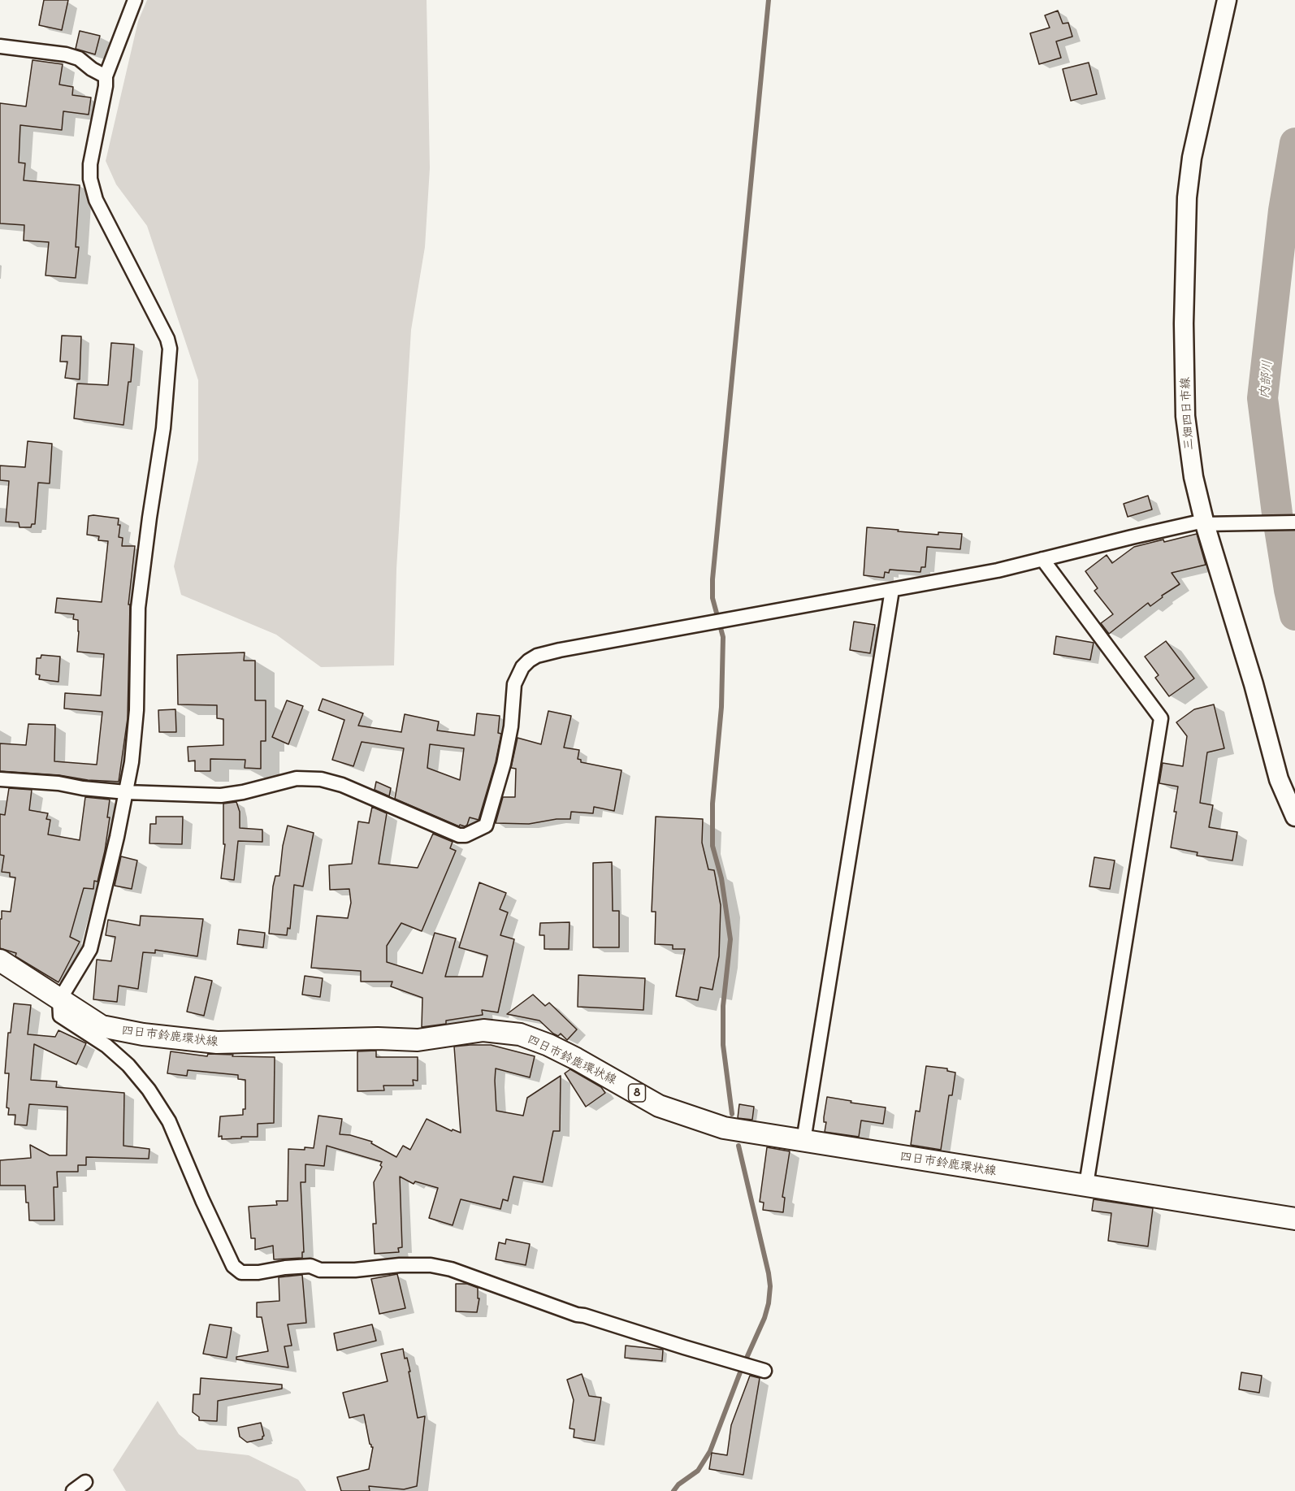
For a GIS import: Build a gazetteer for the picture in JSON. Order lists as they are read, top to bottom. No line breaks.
{"streets":{"main road":["三畑四日市線","四日市鈴鹿環状線","8"]},"water":["内部川"]}
